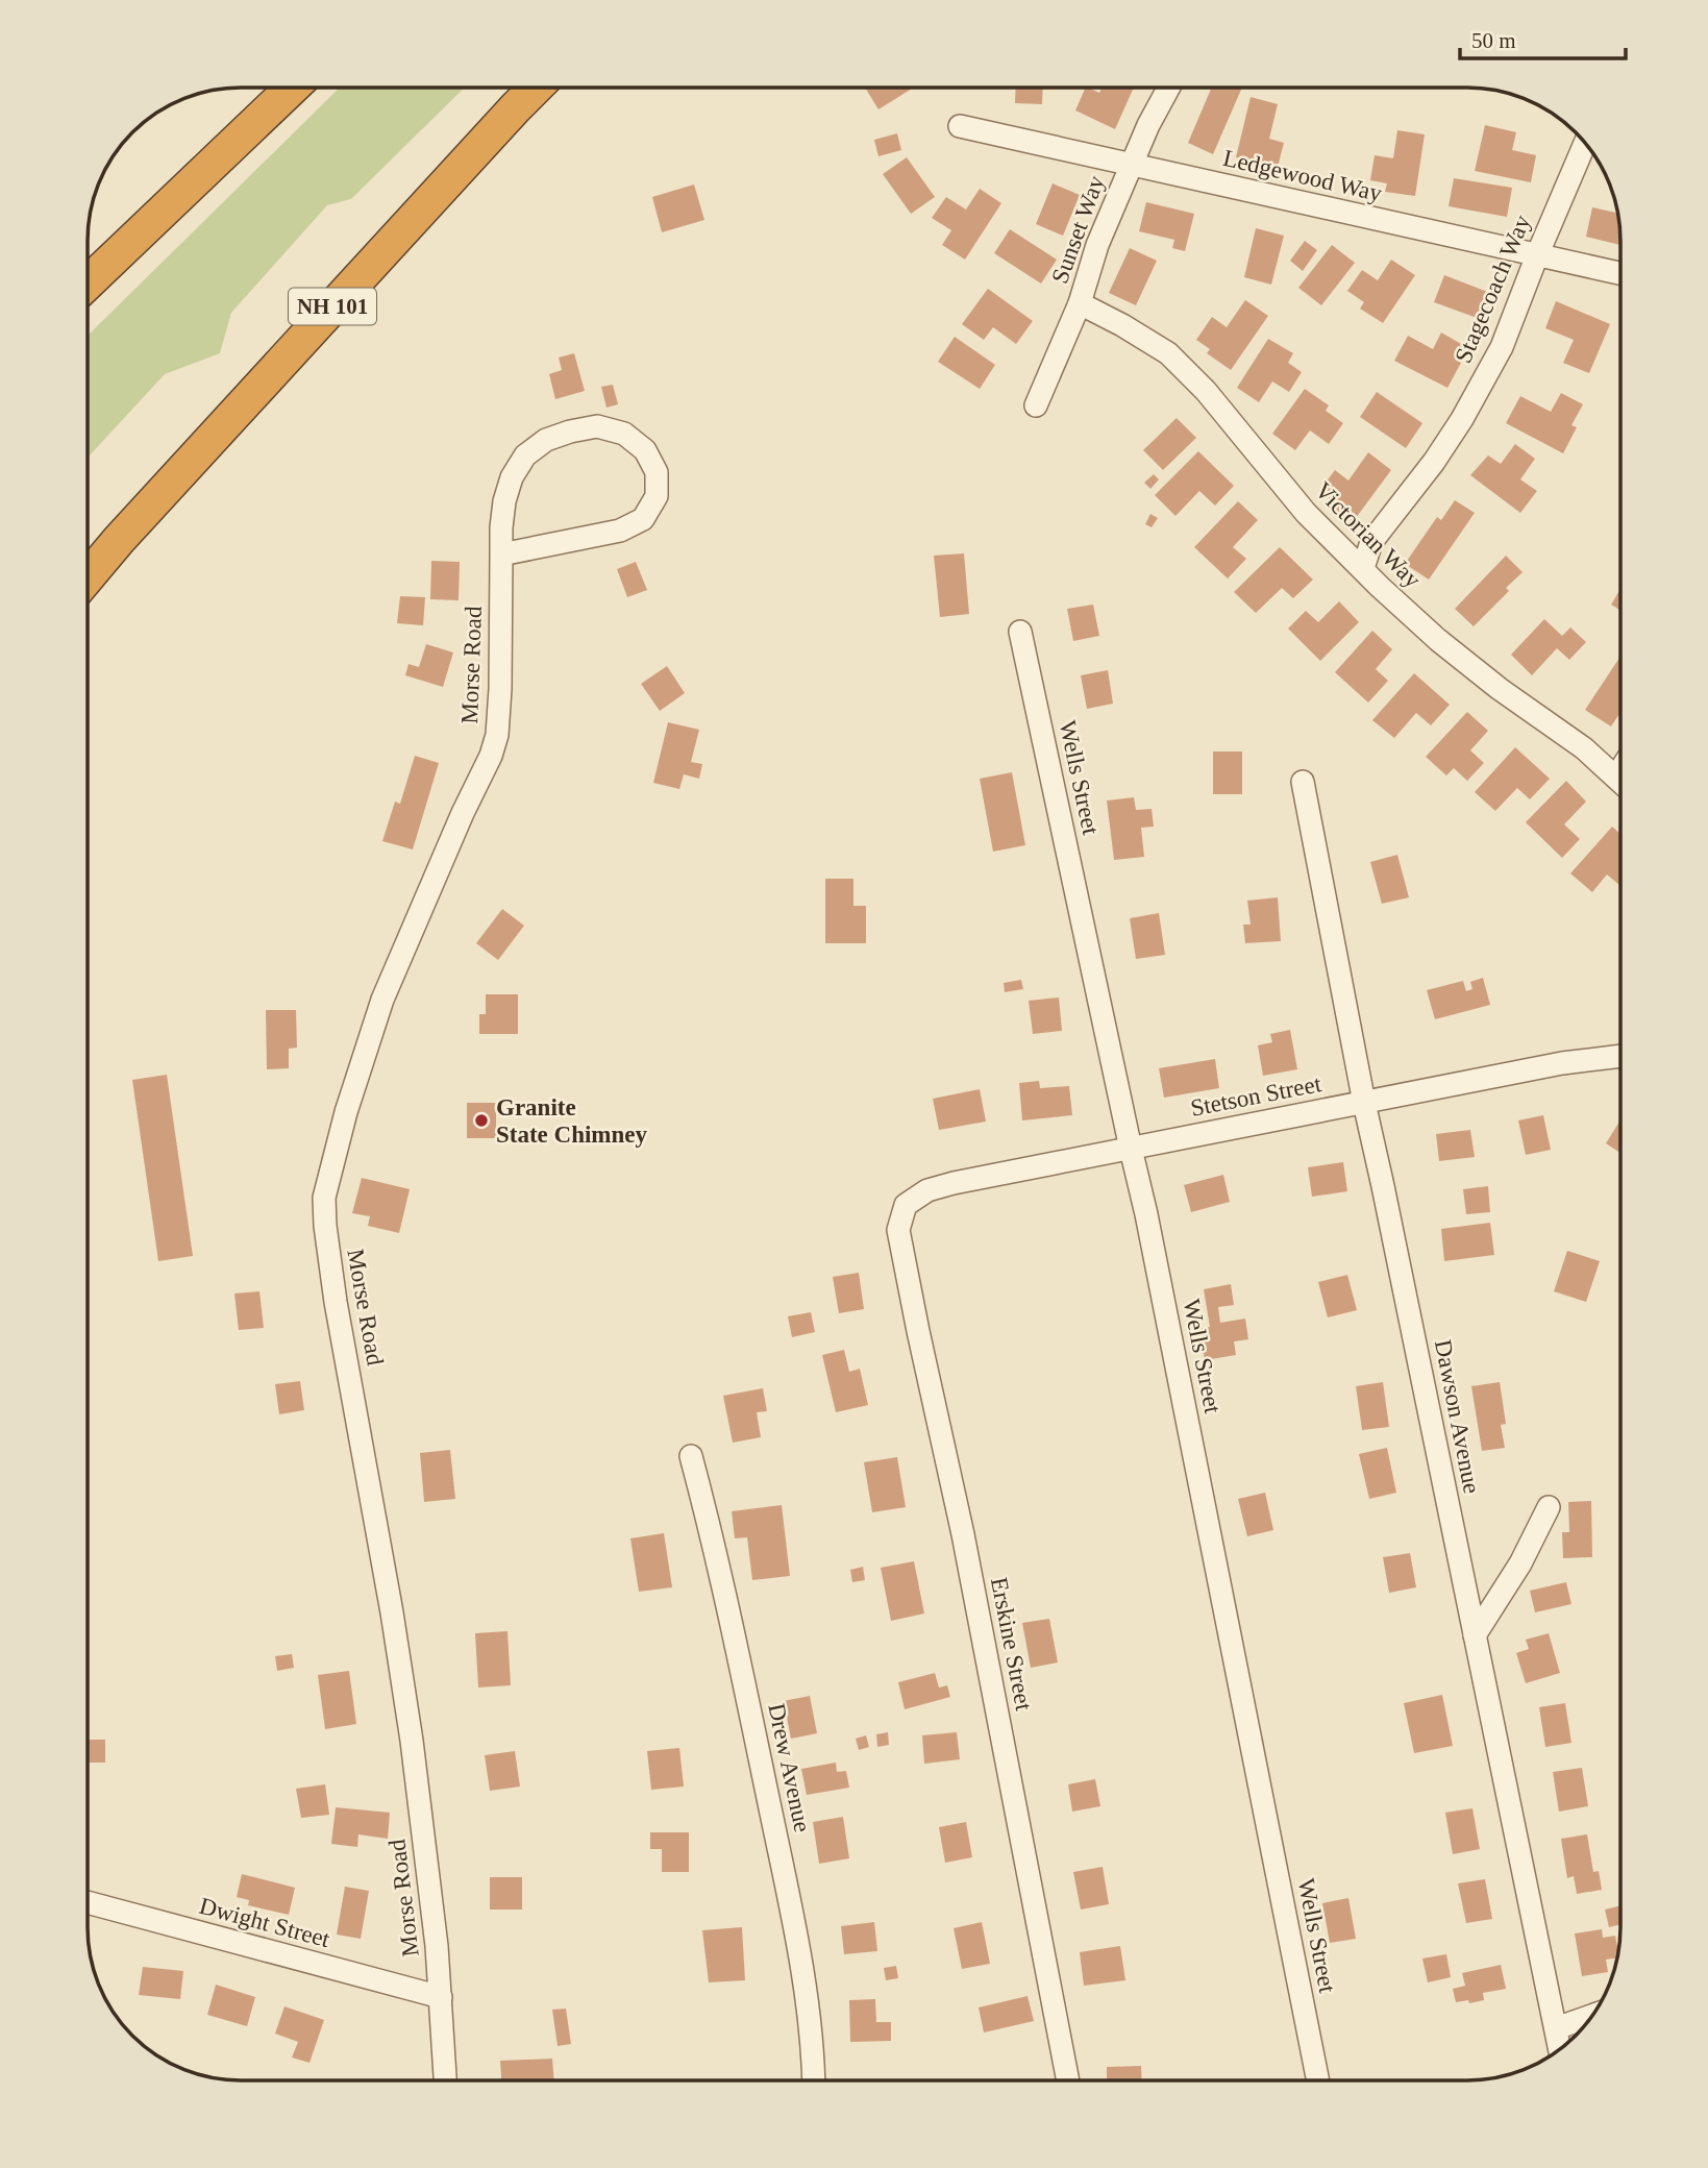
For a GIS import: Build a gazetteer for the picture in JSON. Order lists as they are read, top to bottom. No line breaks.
{"streets":{"highway":["NH 101"],"street":["Ledgewood Way","Sunset Way","Stagecoach Way","Victorian Way","Morse Road","Wells Street","Stetson Street","Dawson Avenue","Erskine Street","Drew Avenue","Dwight Street"]},"crossings":[["Ledgewood Way","Sunset Way"],["Ledgewood Way","Stagecoach Way"],["Sunset Way","Victorian Way"],["Stagecoach Way","Victorian Way"],["Morse Road","Dwight Street"],["Wells Street","Stetson Street"],["Stetson Street","Dawson Avenue"],["Stetson Street","Erskine Street"]],"places":["Granite State Chimney"],"scale_bar":"50 m"}
